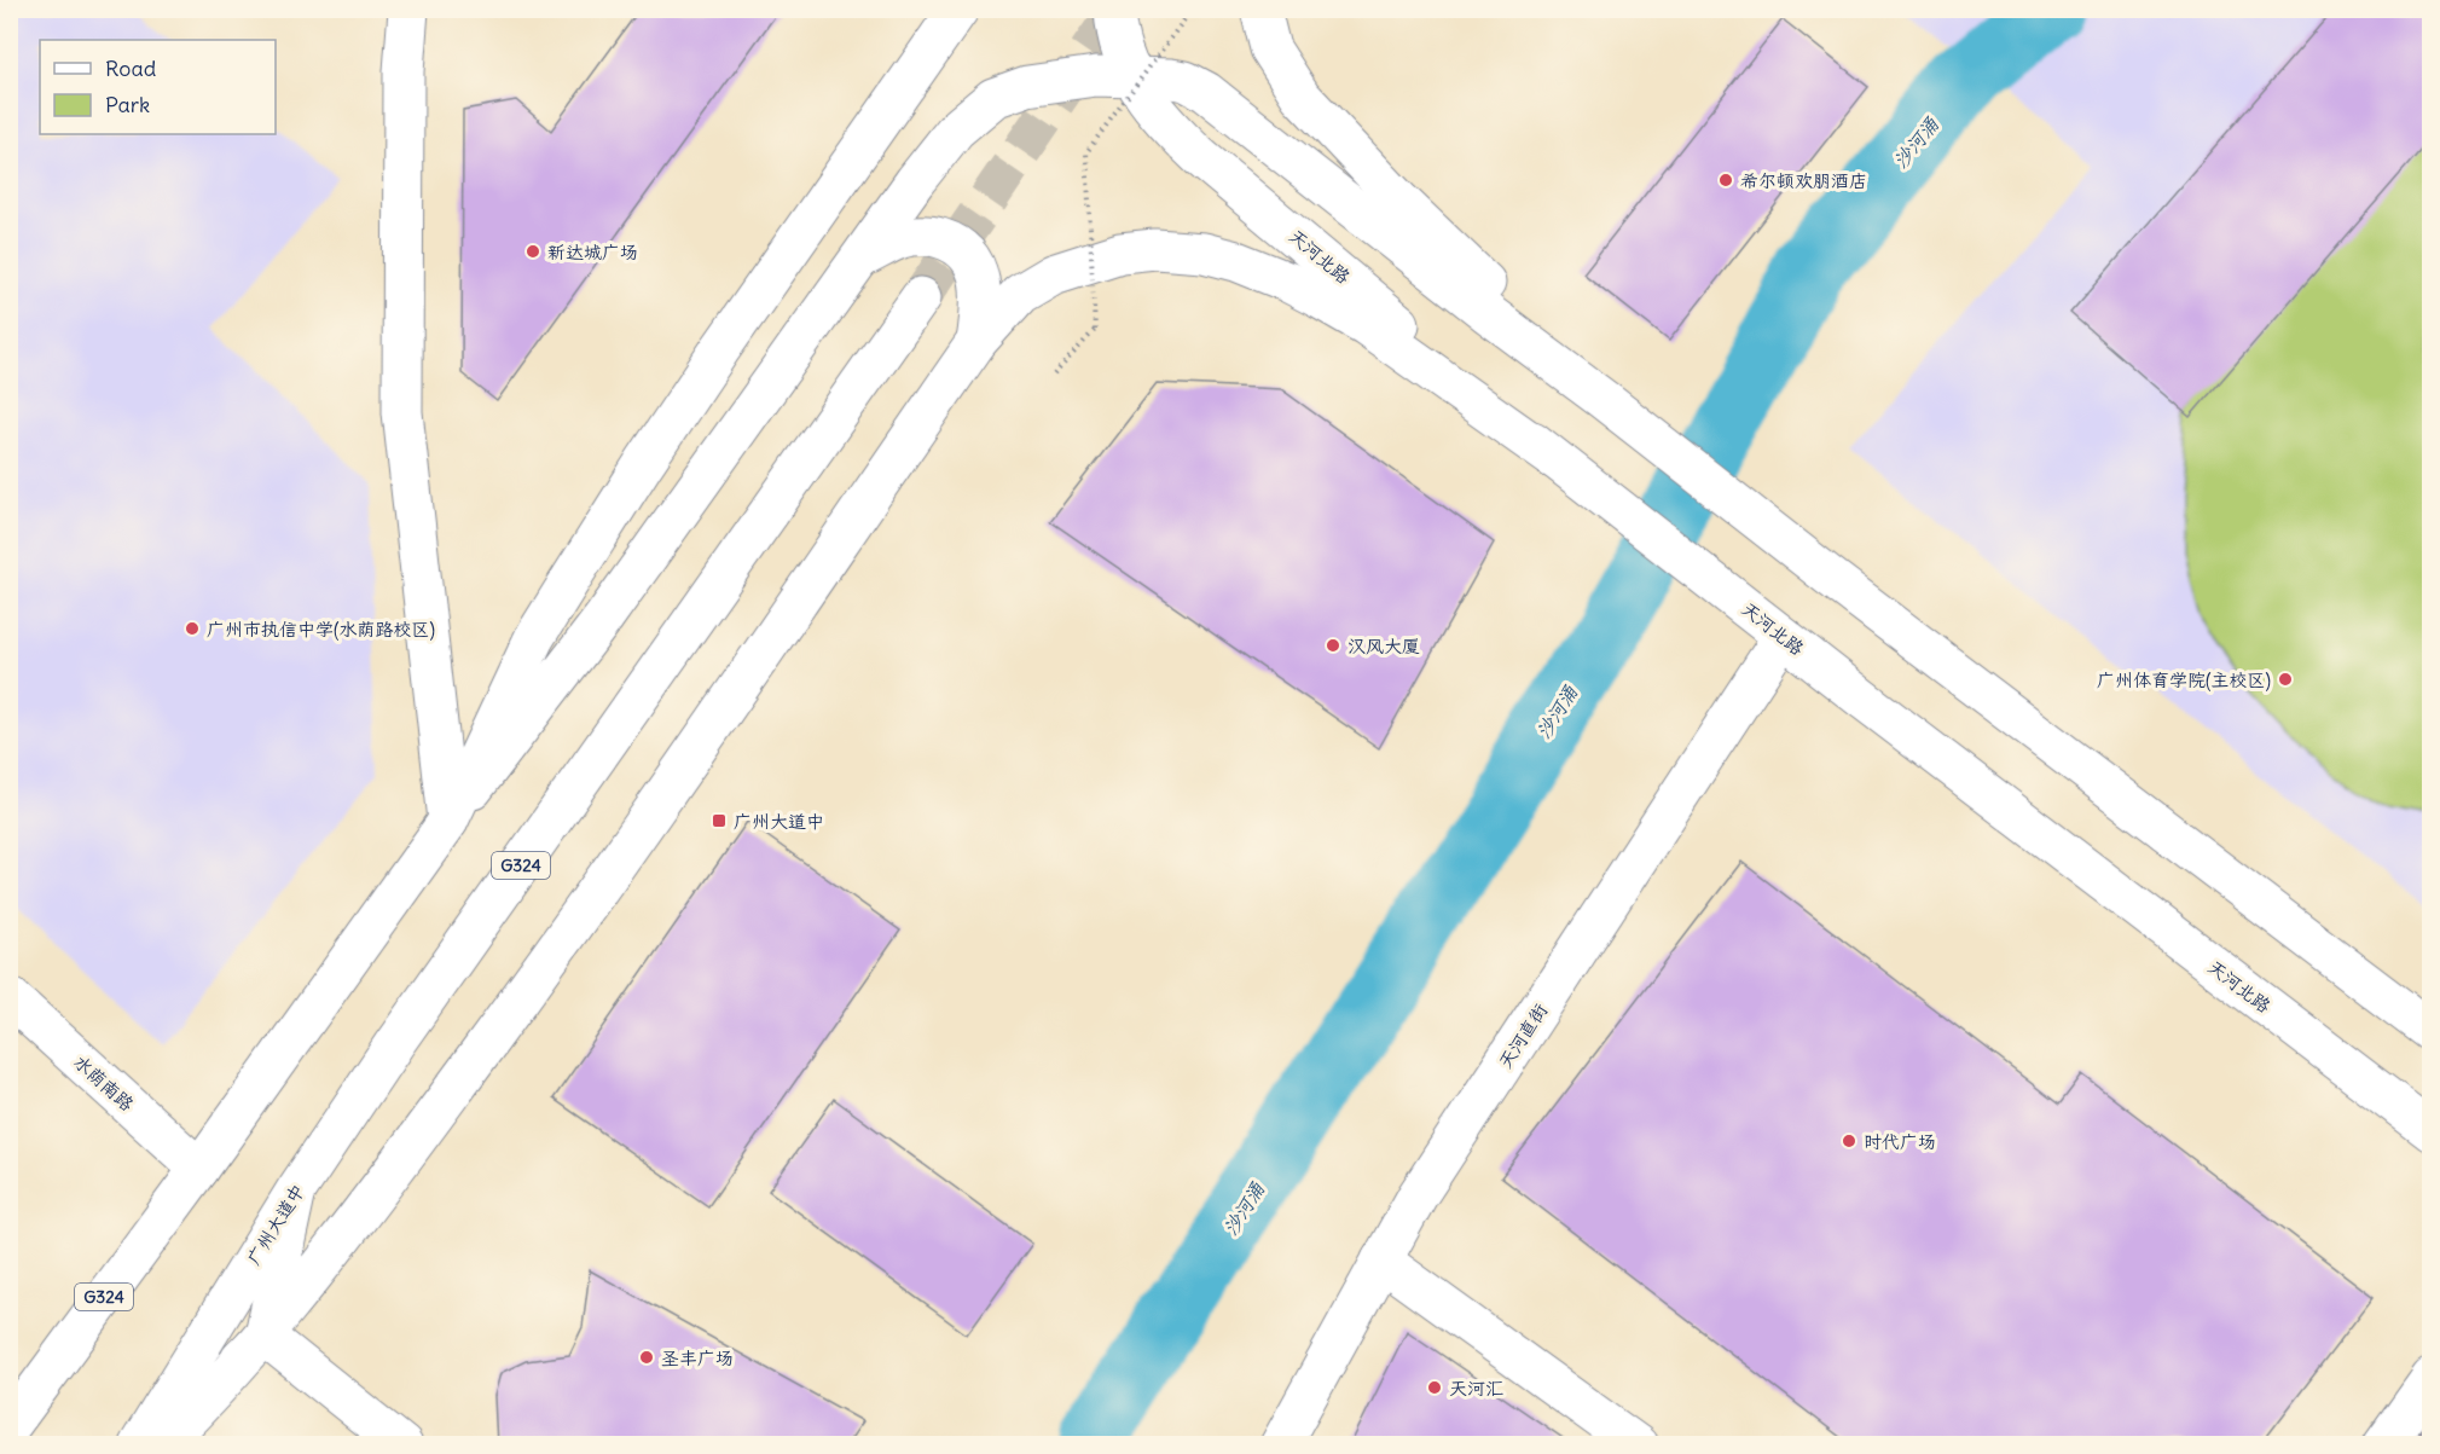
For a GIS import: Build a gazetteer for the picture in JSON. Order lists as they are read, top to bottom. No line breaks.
{"streets":{"main road":["天河北路","G324","天河直街","水荫南路","广州大道中"]},"crossings":[["天河北路","天河直街"],["G324","水荫南路"]],"water":["沙河涌"],"places":{"other":["希尔顿欢朋酒店","新达城广场","广州市执信中学(水荫路校区)","汉风大厦","广州体育学院(主校区)","时代广场","圣丰广场","天河汇"],"transit":["广州大道中"]},"legend":["Road","Park"]}
